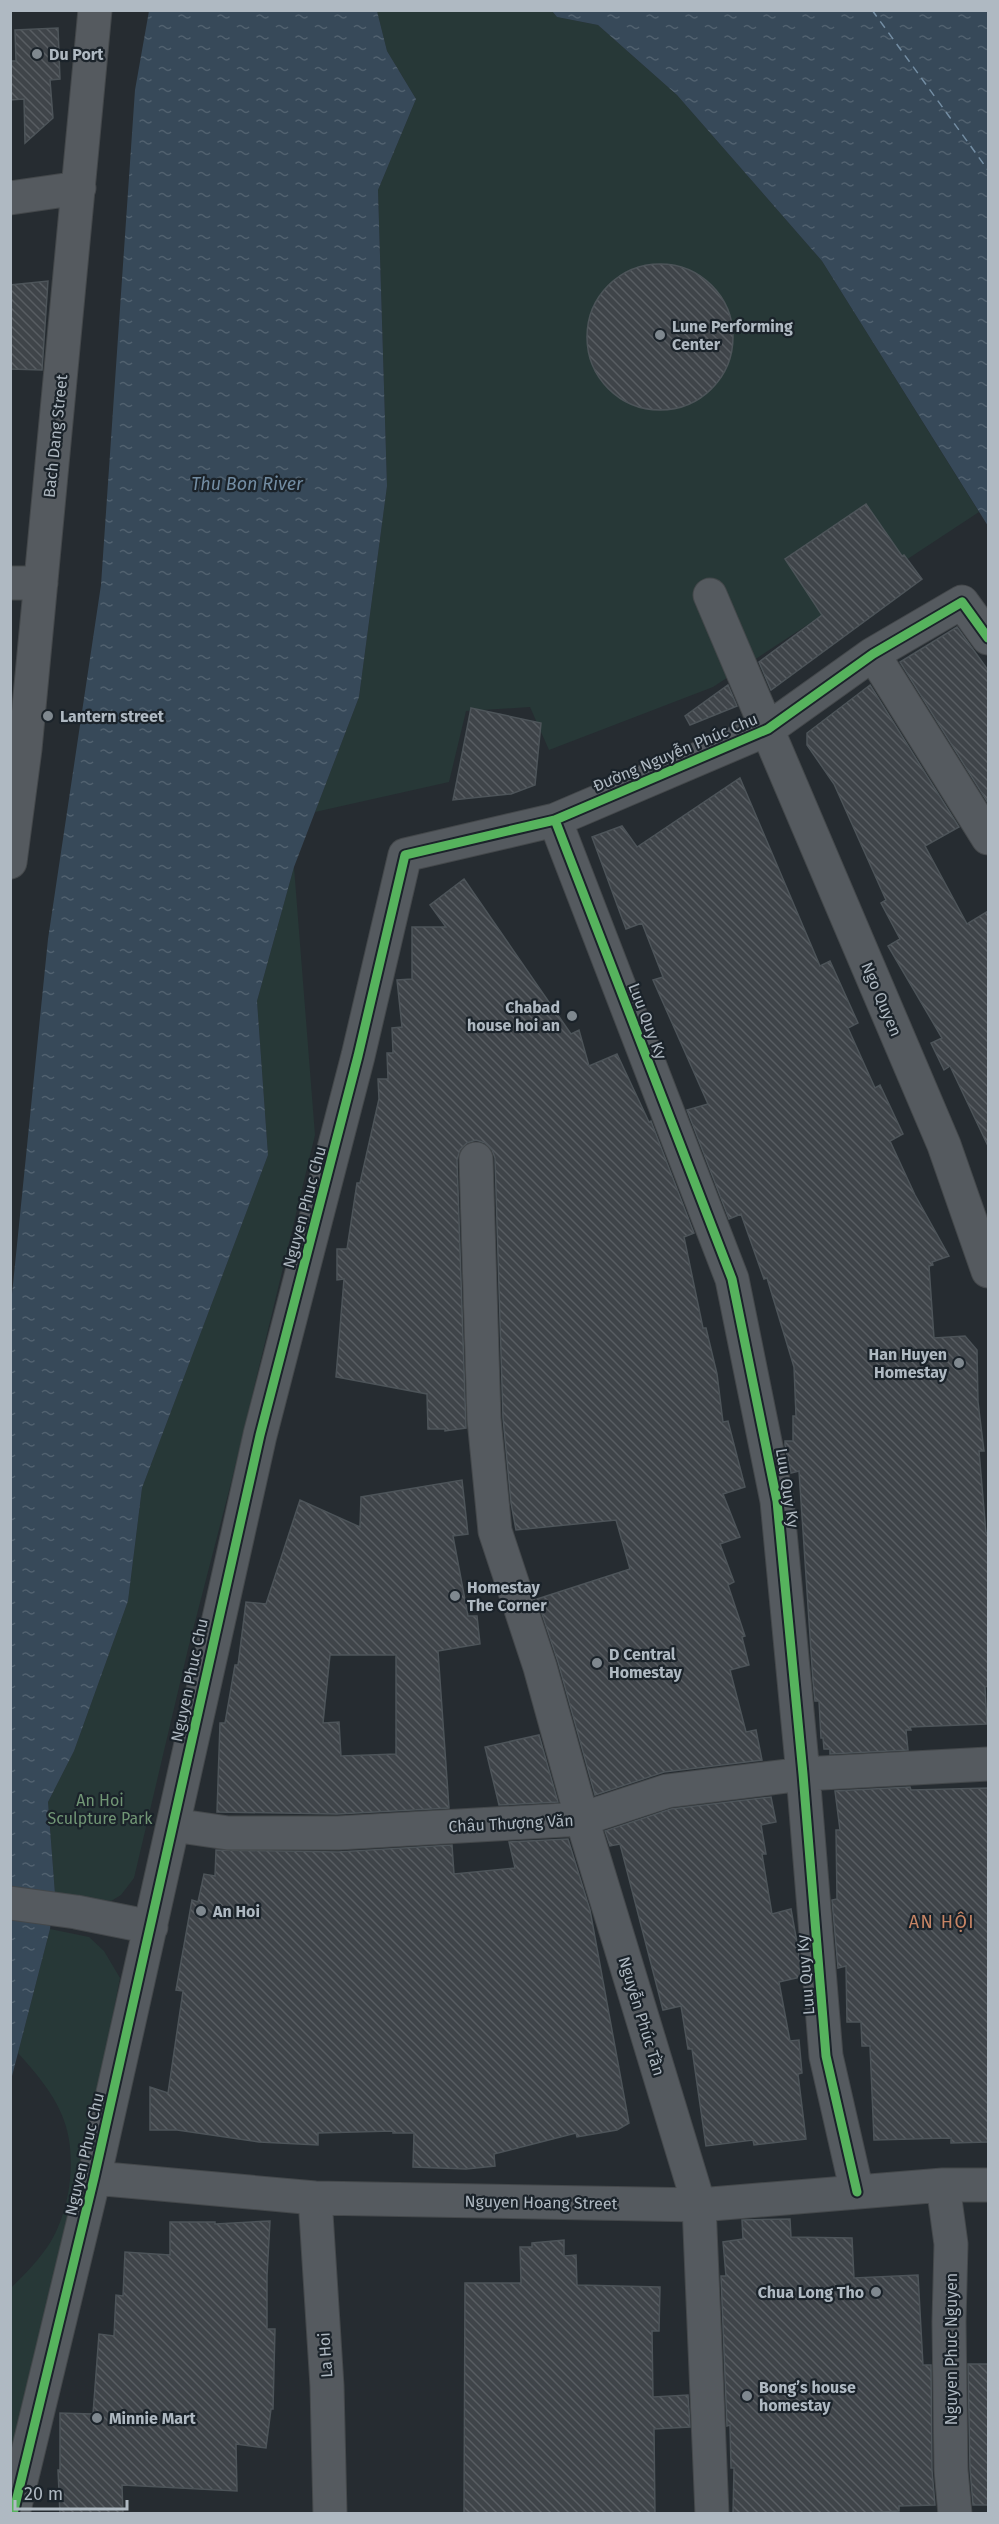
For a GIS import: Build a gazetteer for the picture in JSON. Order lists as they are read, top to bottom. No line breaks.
{"streets":{"street":["Bach Dang Street","Đường Nguyễn Phúc Chu","Ngo Quyen","Luu Quy Ky","Nguyen Phuc Chu","Châu Thượng Văn","Nguyễn Phúc Tần","Nguyen Hoang Street","Nguyen Phuc Nguyen","La Hoi"]},"crossings":[["Đường Nguyễn Phúc Chu","Ngo Quyen"],["Đường Nguyễn Phúc Chu","Luu Quy Ky"],["Đường Nguyễn Phúc Chu","Nguyen Phuc Chu"],["Luu Quy Ky","Châu Thượng Văn"],["Luu Quy Ky","Nguyen Hoang Street"],["Nguyen Phuc Chu","Châu Thượng Văn"],["Nguyen Phuc Chu","Nguyen Hoang Street"],["Châu Thượng Văn","Nguyễn Phúc Tần"],["Nguyễn Phúc Tần","Nguyen Hoang Street"],["Nguyen Hoang Street","Nguyen Phuc Nguyen"],["Nguyen Hoang Street","La Hoi"]],"districts":["AN HỘI"],"water":["Thu Bon River"],"parks":["An Hoi Sculpture Park"],"places":["Du Port","Lune Performing Center","Lantern street","Chabad house hoi an","Han Huyen Homestay","Homestay The Corner","D Central Homestay","An Hoi","Chua Long Tho","Bong’s house homestay","Minnie Mart"],"scale_bar":"20 m"}
